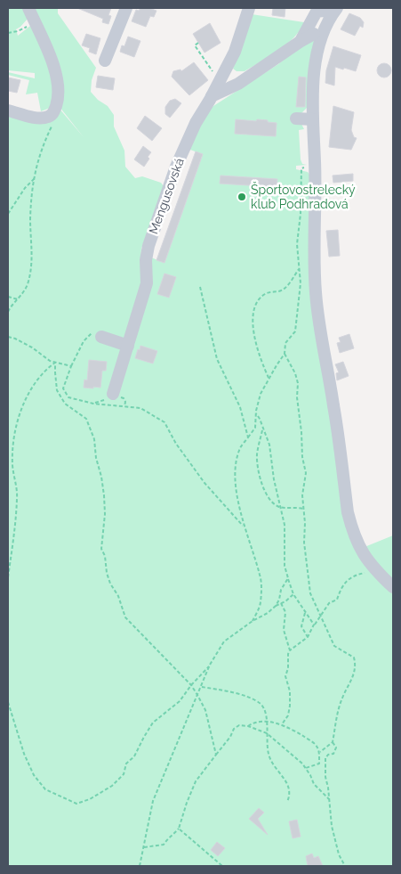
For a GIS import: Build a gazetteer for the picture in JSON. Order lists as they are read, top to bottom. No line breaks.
{"streets":{"street":["Mengusovská"]},"places":["Športovostrelecký klub Podhradová"]}
